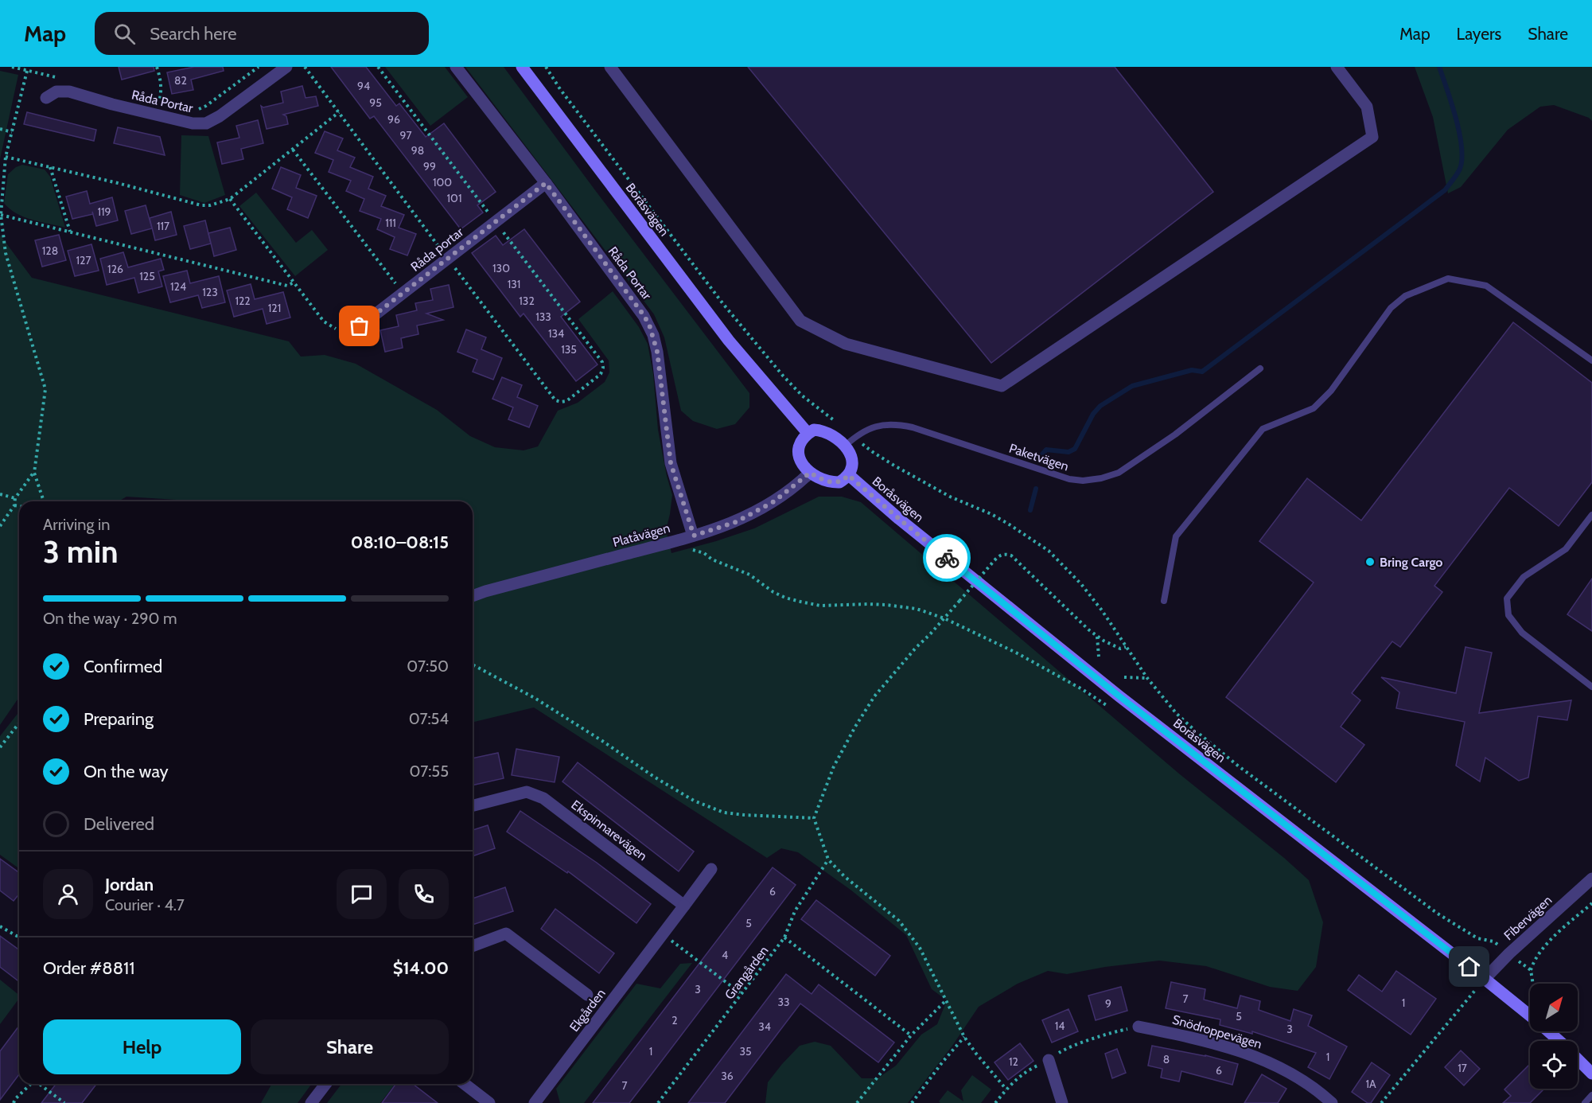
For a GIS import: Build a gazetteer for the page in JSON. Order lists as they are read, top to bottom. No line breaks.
{"streets":{"street":["Råda Portar","Boråsvägen","Råda portar","Platåvägen","Ekspinnarevägen","Fibervägen","Ekgården","Snödroppevägen"],"lane":["Paketvägen"],"path":["Grangården"]},"crossings":[["Råda Portar","Råda portar"],["Råda Portar","Platåvägen"],["Boråsvägen","Paketvägen"],["Boråsvägen","Platåvägen"],["Boråsvägen","Fibervägen"],["Paketvägen","Platåvägen"],["Ekspinnarevägen","Ekgården"]],"places":["Bring Cargo"],"house_numbers":["82","94","95","96","97","98","99","100","101","119","111","117","128","127","130","126","125","131","124","123","122","132","121","133","134","135","6","5","4","3","7","33","1","9","5","2","14","34","3","1","35","1","8","12","17","6","36","1A","7"],"north":"top right","page":{"header":"Map","search":"Search here","nav":["Map","Layers","Share"],"heading":["3 min","Arriving in","08:10–08:15"],"panel":["Jordan","Courier · 4.7","Order #8811","$14.00"],"bar":"On the way · 290 m","list":[["Confirmed","07:50"],["Preparing","07:54"],["On the way","07:55"],"Delivered"],"buttons":["Help","Share"]}}
